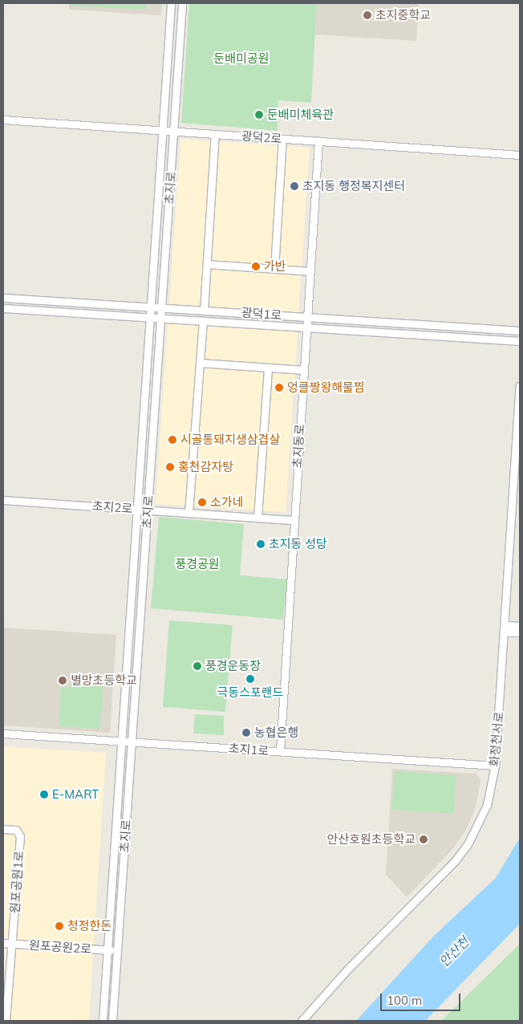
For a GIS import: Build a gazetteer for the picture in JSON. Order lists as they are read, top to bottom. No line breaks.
{"streets":{"street":["광덕2로","초지로","광덕1로","초지동로","초지2로","화정천서로","초지1로","원포공원1로","원포공원2로"]},"crossings":[["광덕2로","초지로"],["광덕2로","초지동로"],["초지로","광덕1로"],["초지로","초지2로"],["초지로","초지1로"],["초지로","원포공원2로"],["광덕1로","초지동로"],["초지동로","초지2로"],["초지동로","초지1로"],["화정천서로","초지1로"],["원포공원1로","원포공원2로"]],"water":["안산천"],"parks":["둔배미공원","풍경공원"],"places":["초지중학교","둔배미체육관","초지동 행정복지센터","가반","엉클짱왕해물찜","시골통돼지생삼겹살","홍천감자탕","소가네","초지동 성당","풍경운동장","극동스포랜드","별망초등학교","농협은행","E-MART","안산호원초등학교","청정한돈"],"scale_bar":"100 m"}
